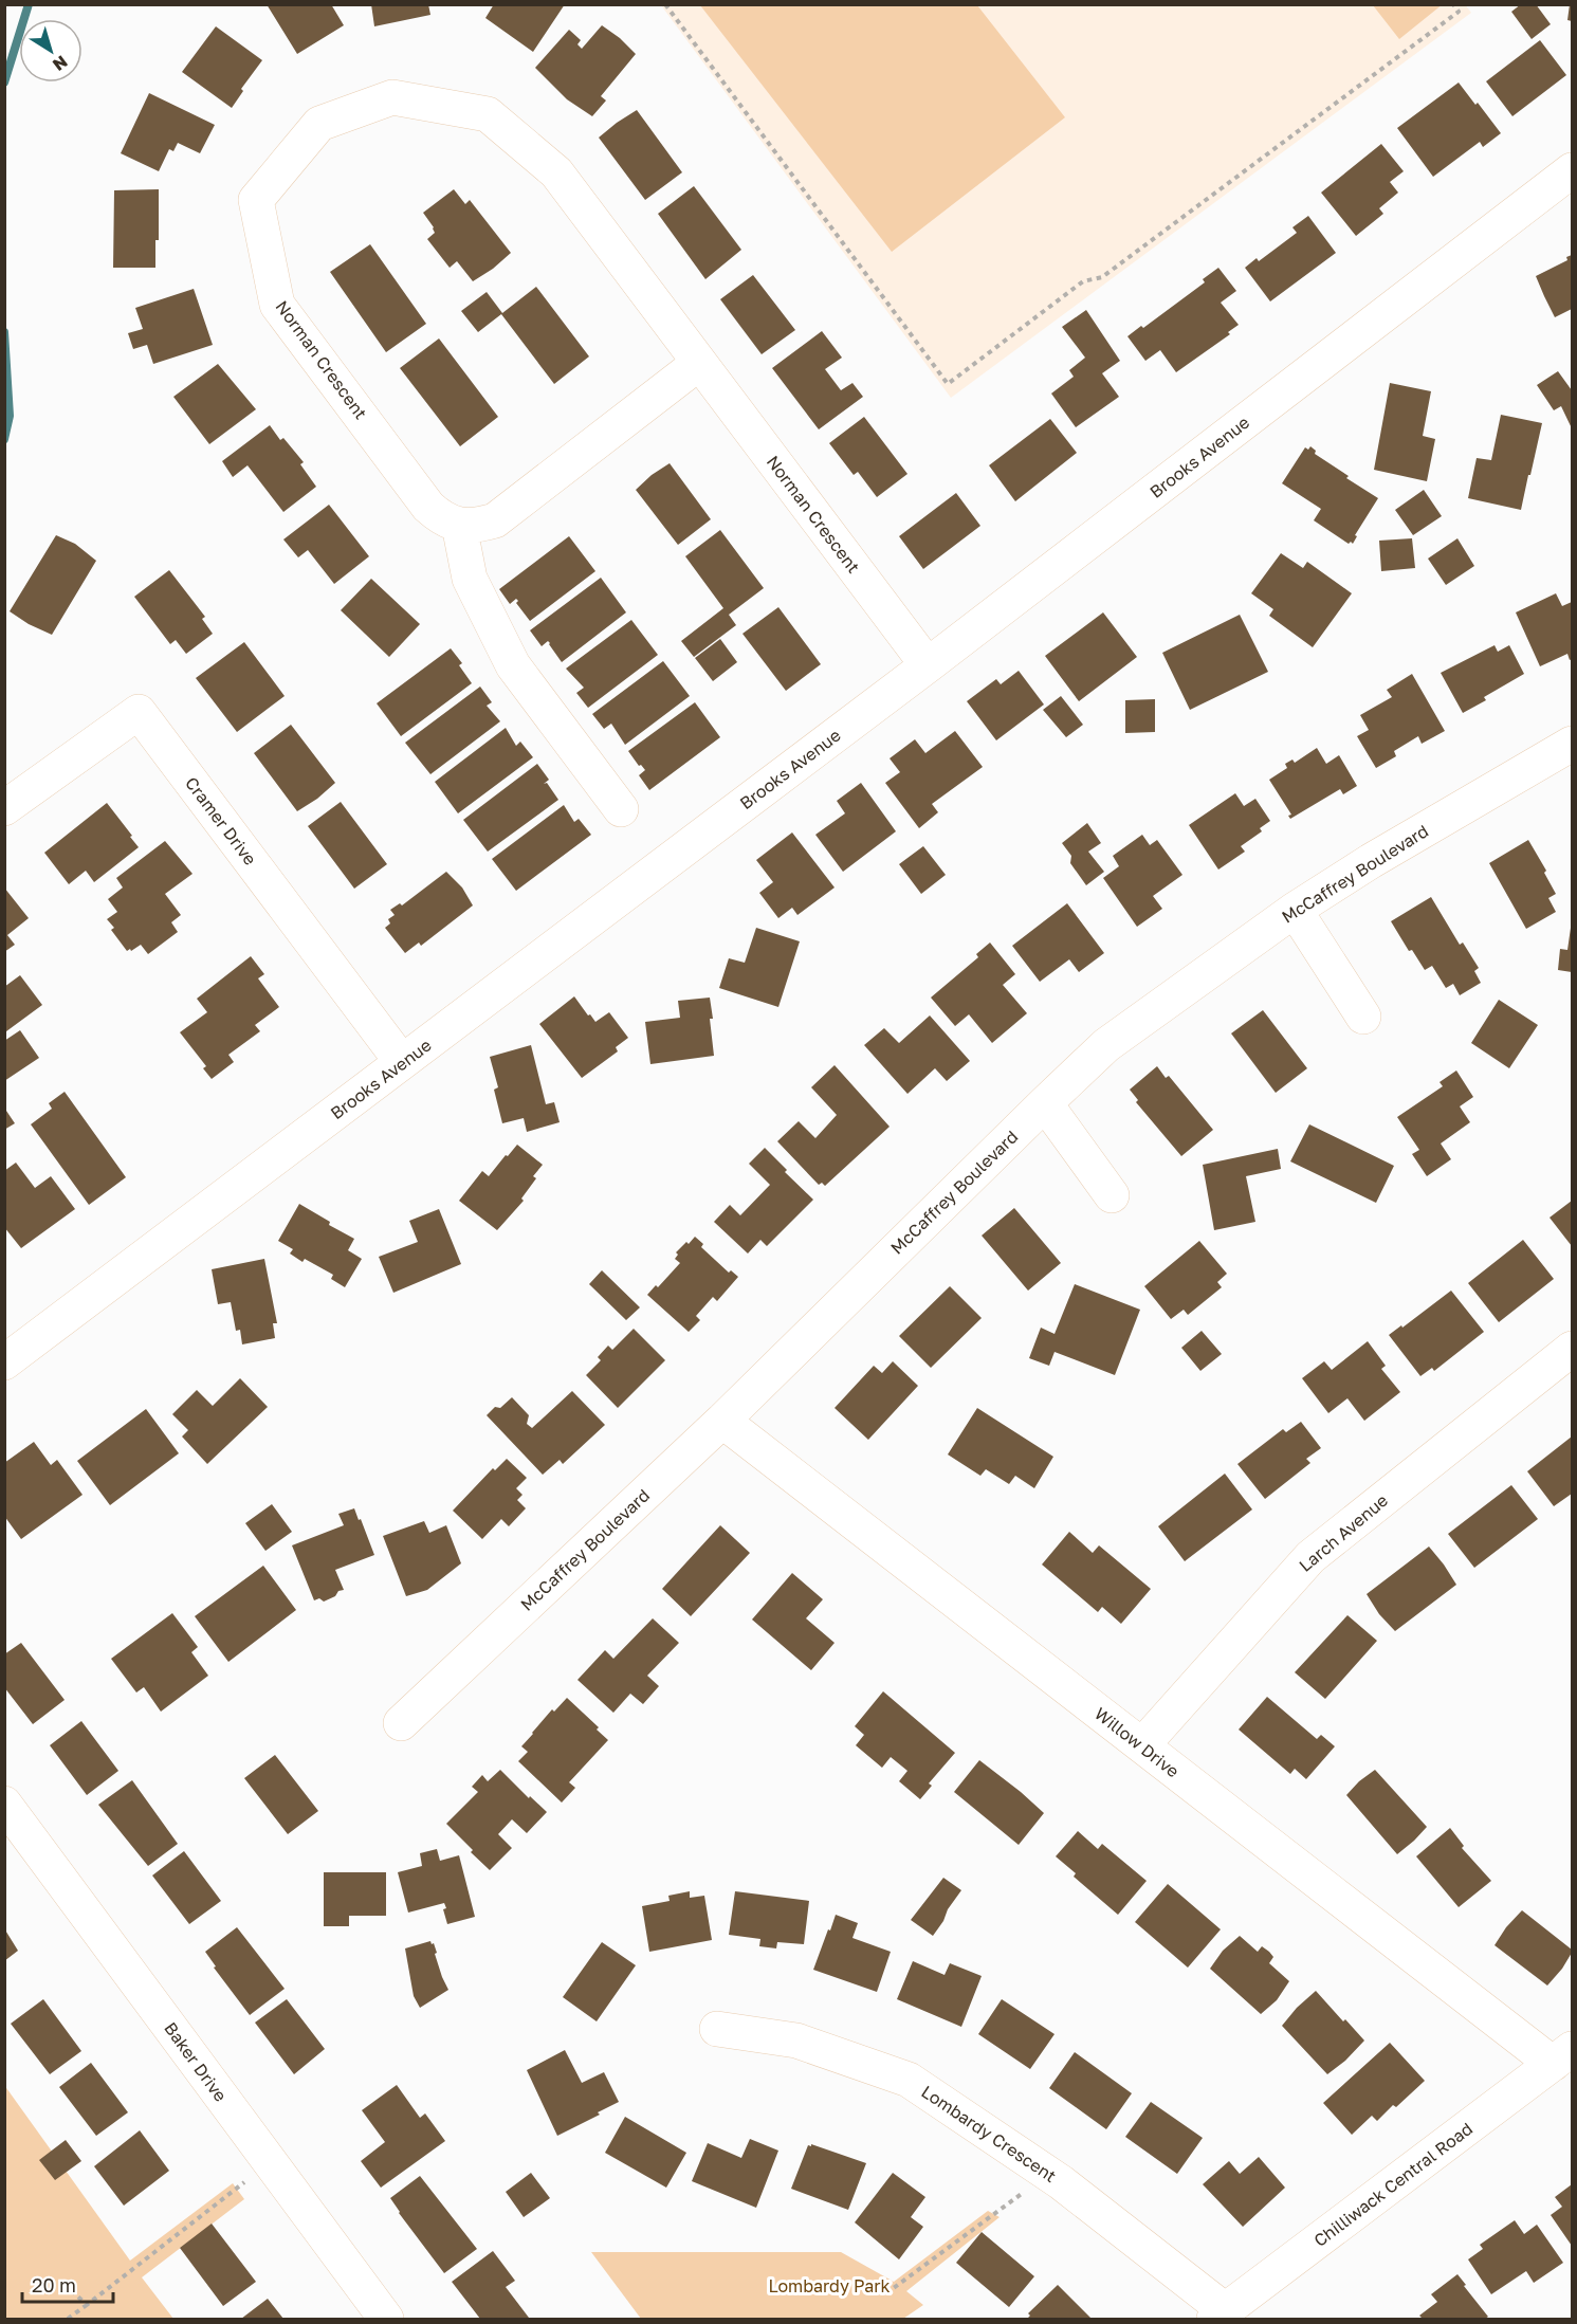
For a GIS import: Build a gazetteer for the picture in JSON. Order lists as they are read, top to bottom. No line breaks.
{"streets":{"street":["Norman Crescent","Brooks Avenue","Cramer Drive","McCaffrey Boulevard","Larch Avenue","Willow Drive","Baker Drive","Lombardy Crescent","Chilliwack Central Road"]},"crossings":[["Norman Crescent","Brooks Avenue"],["Brooks Avenue","Cramer Drive"],["McCaffrey Boulevard","Willow Drive"],["Larch Avenue","Willow Drive"],["Willow Drive","Chilliwack Central Road"],["Lombardy Crescent","Chilliwack Central Road"]],"parks":["Lombardy Park"],"scale_bar":"20 m","north":"bottom right"}
